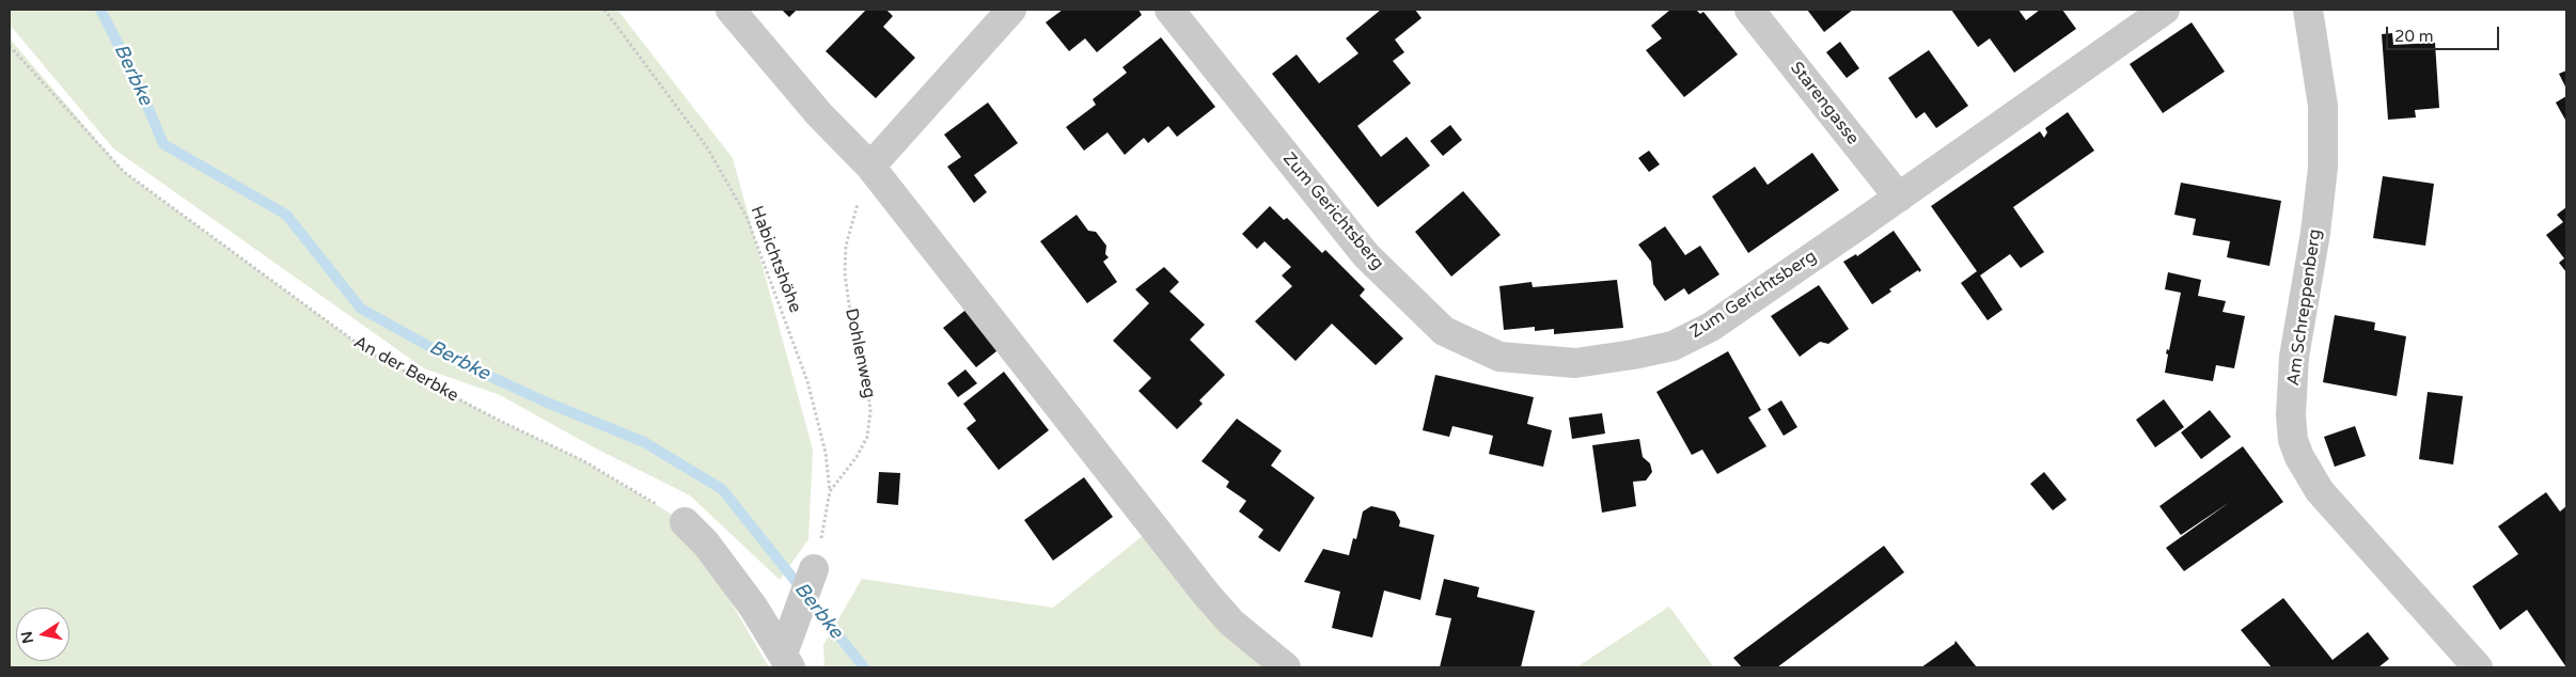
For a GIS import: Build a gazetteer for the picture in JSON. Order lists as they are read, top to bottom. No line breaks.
{"streets":{"street":["Starengasse","Zum Gerichtsberg","Am Schreppenberg"],"path":["Habichtshöhe","Dohlenweg","An der Berbke"]},"crossings":[["Starengasse","Zum Gerichtsberg"],["Habichtshöhe","Dohlenweg"]],"water":["Berbke"],"scale_bar":"20 m","north":"left"}
